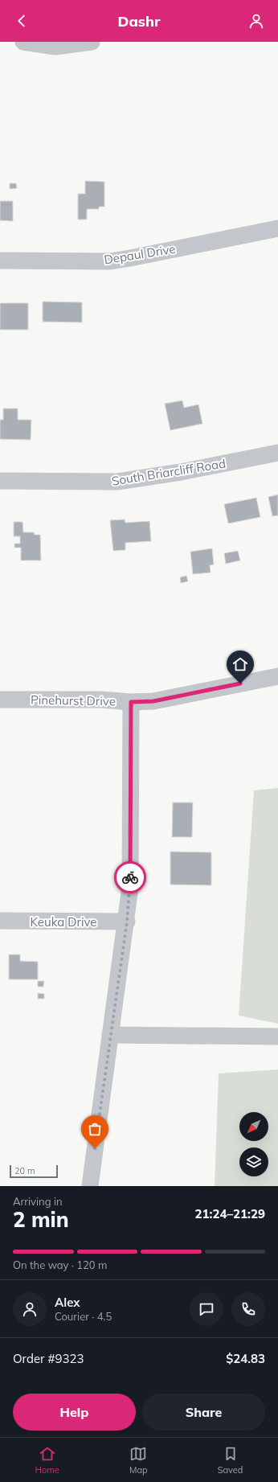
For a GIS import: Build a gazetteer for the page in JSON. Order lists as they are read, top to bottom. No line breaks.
{"streets":{"street":["Depaul Drive","South Briarcliff Road","Pinehurst Drive","Keuka Drive"]},"scale_bar":"20 m","north":"bottom left","page":{"header":"Dashr","scale":"20 m","heading":["2 min","Arriving in","21:24–21:29"],"panel":["Alex","Courier · 4.5","Order #9323","$24.83"],"bar":"On the way · 120 m","buttons":["Help","Share"],"tabs":["Home","Map","Saved"]}}
